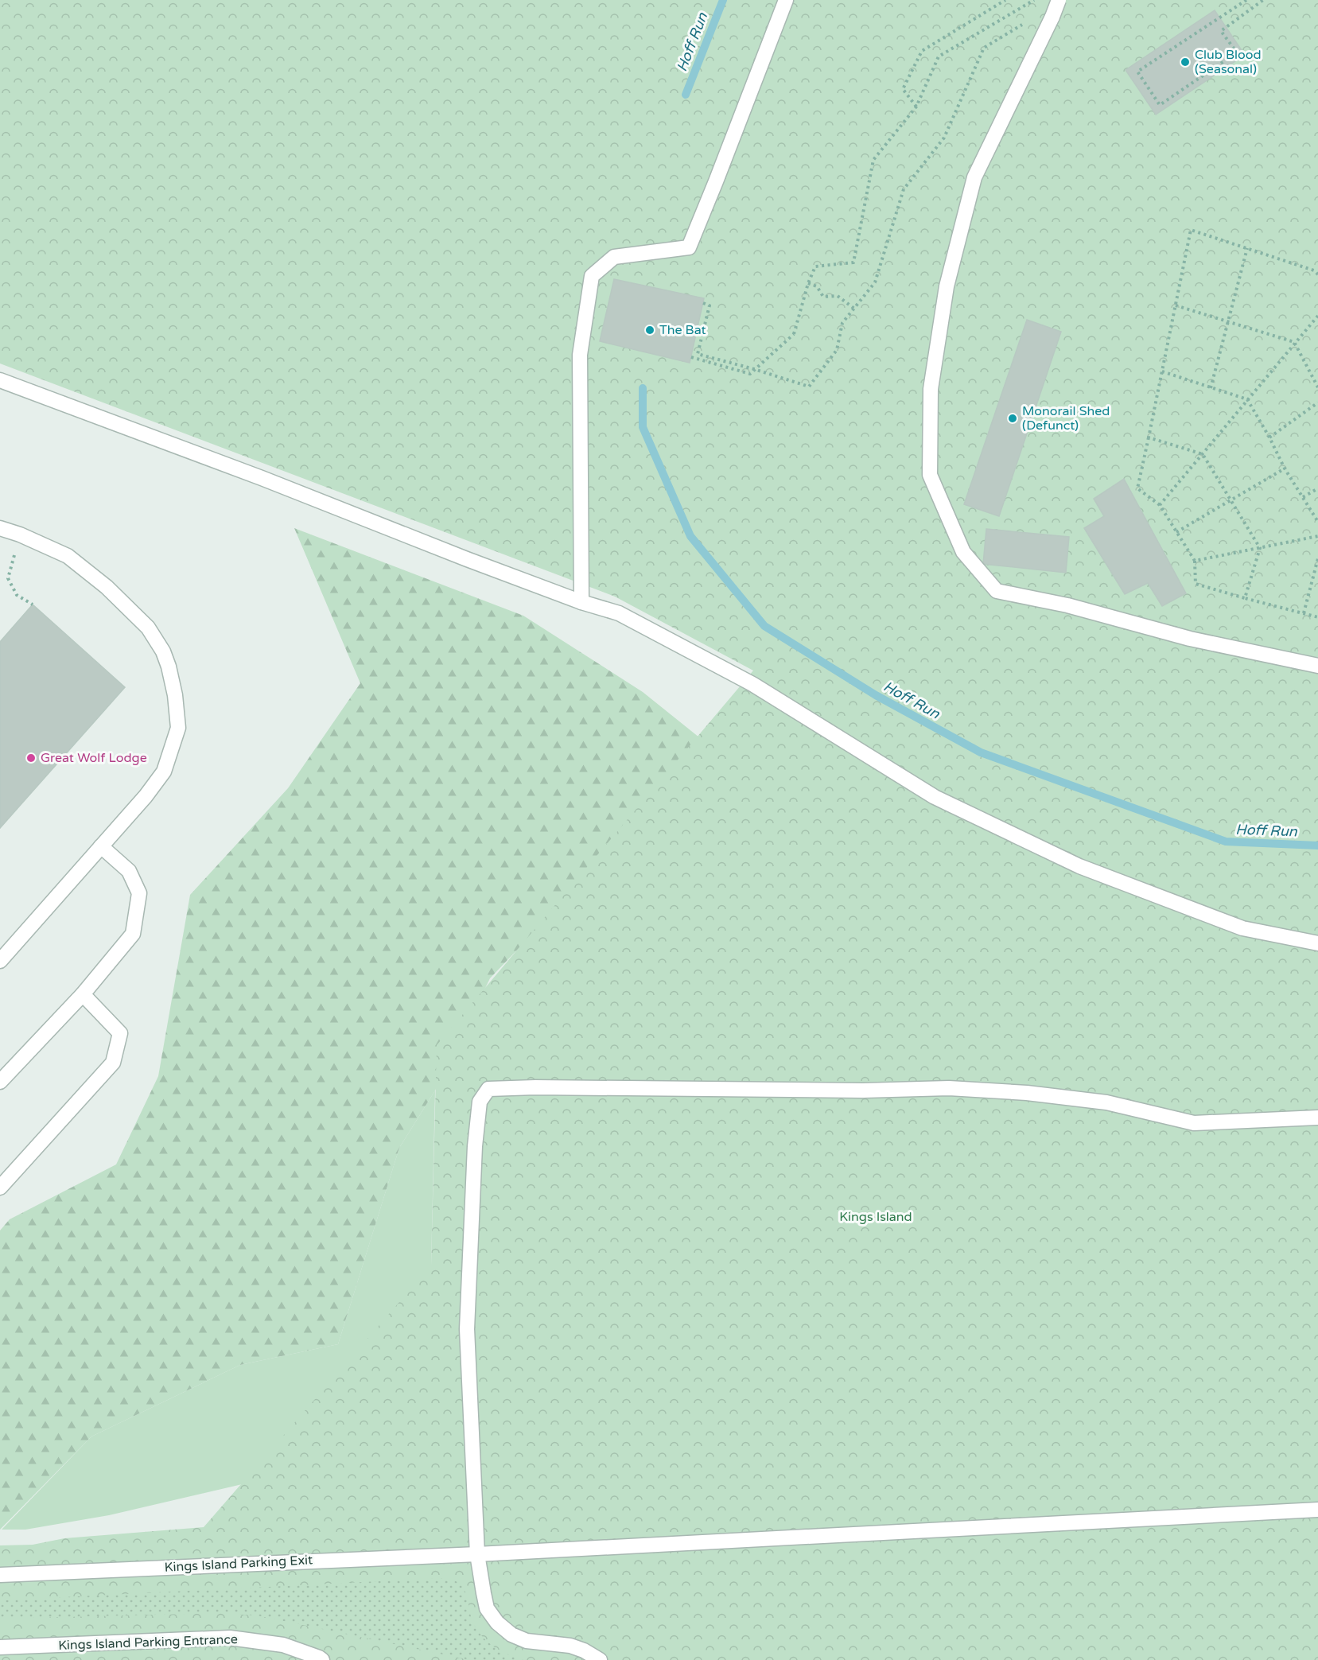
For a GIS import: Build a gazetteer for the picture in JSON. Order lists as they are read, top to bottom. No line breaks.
{"streets":{"lane":["Kings Island Parking Exit","Kings Island Parking Entrance"]},"water":["Hoff Run"],"parks":["Kings Island"],"places":["Club Blood (Seasonal)","The Bat","Monorail Shed (Defunct)","Great Wolf Lodge"]}
